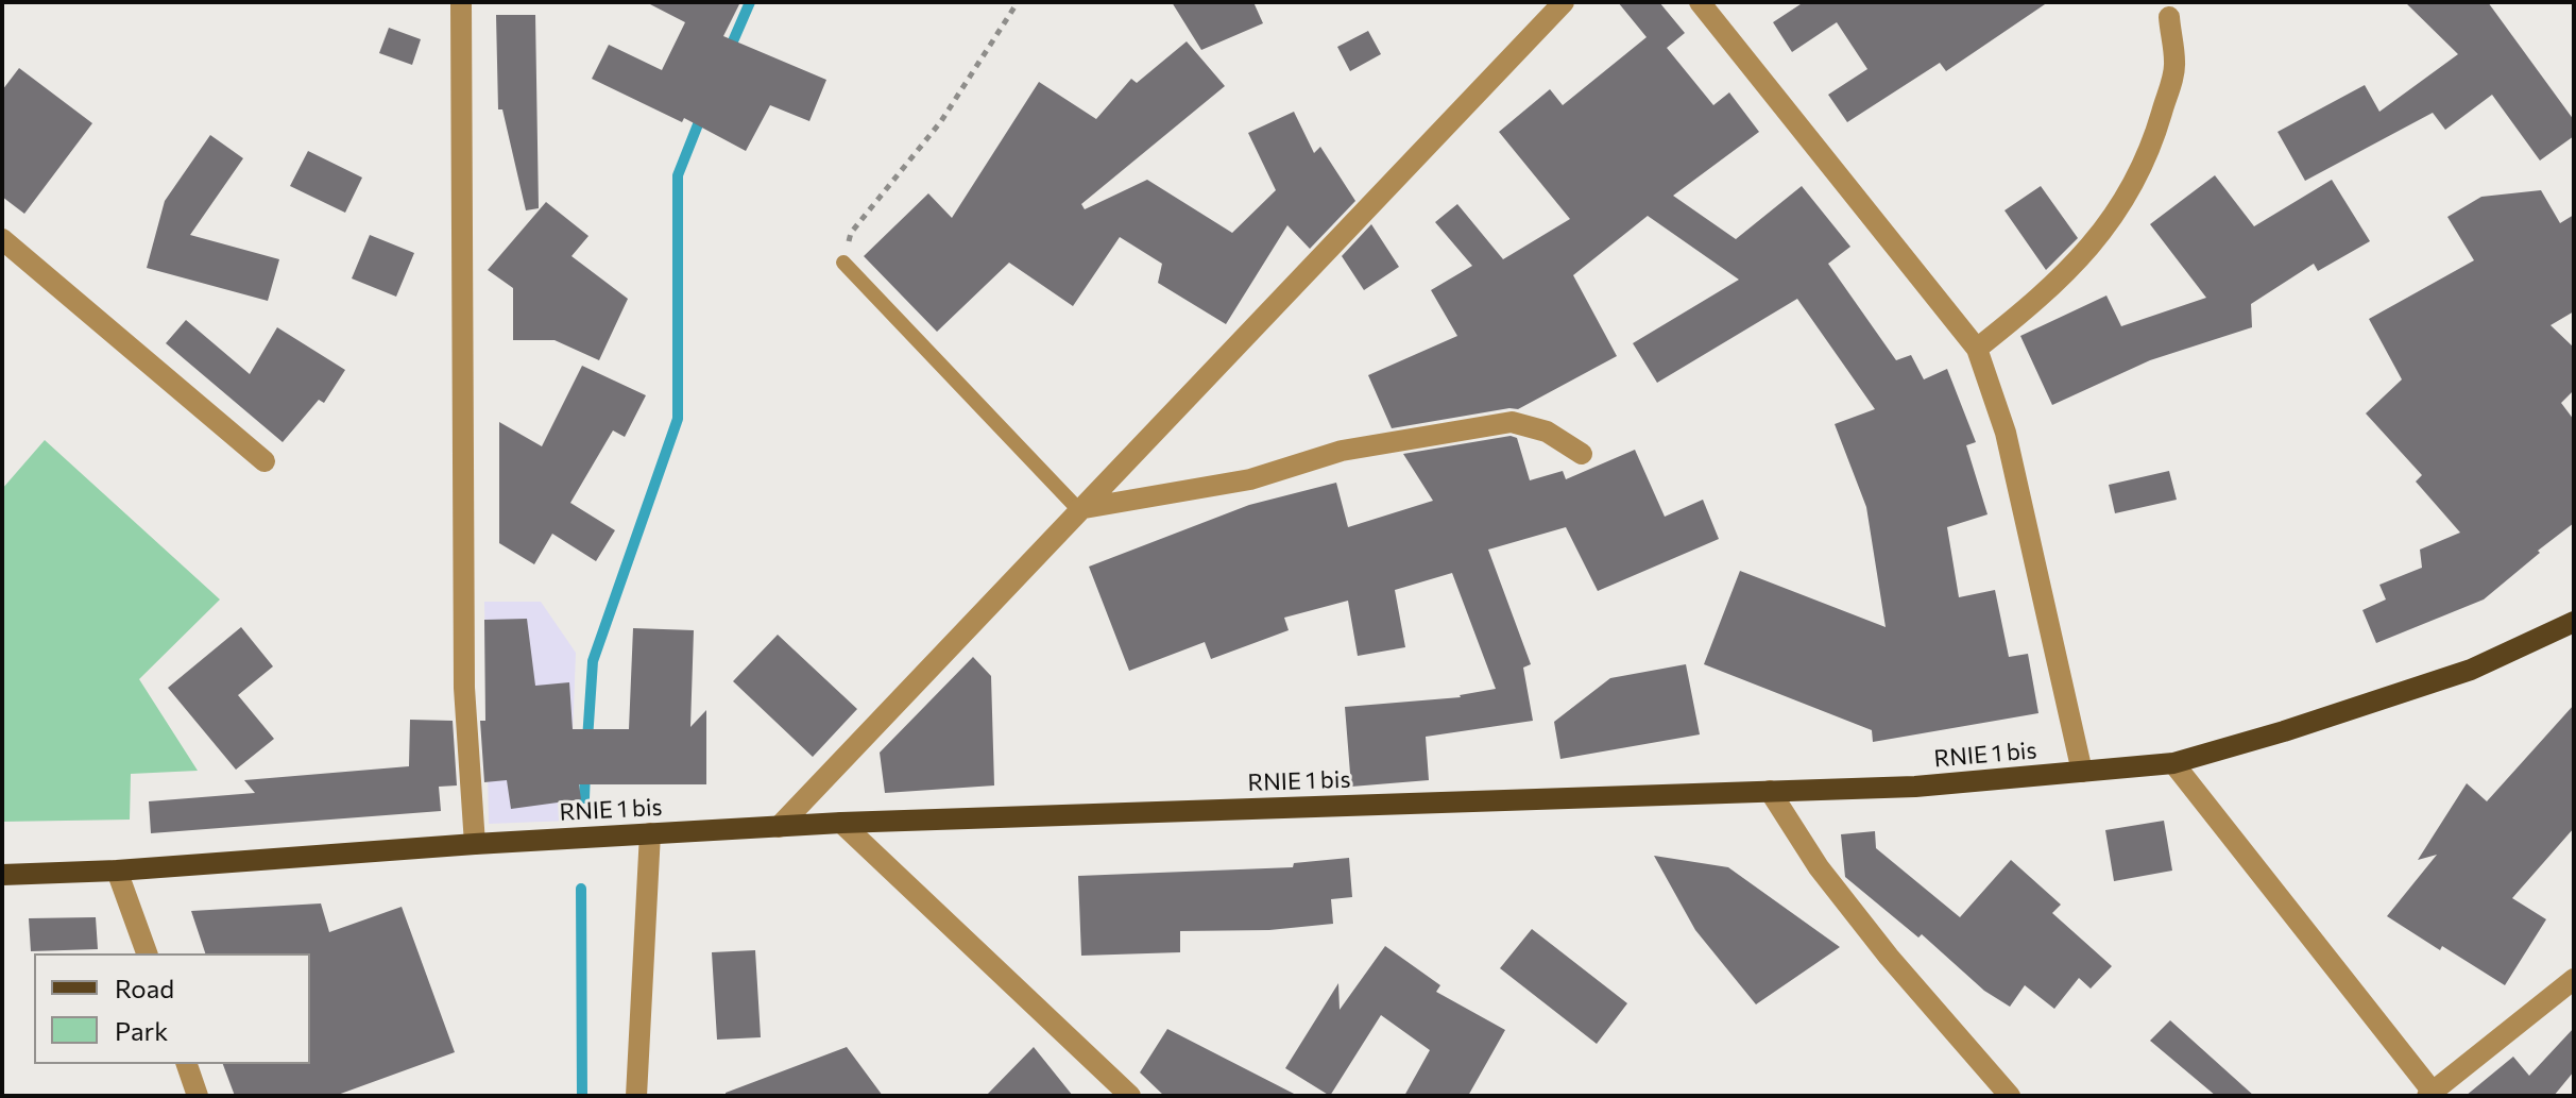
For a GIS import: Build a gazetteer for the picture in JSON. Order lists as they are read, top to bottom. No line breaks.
{"streets":{"main road":["RNIE 1 bis"]},"legend":["Road","Park"]}
